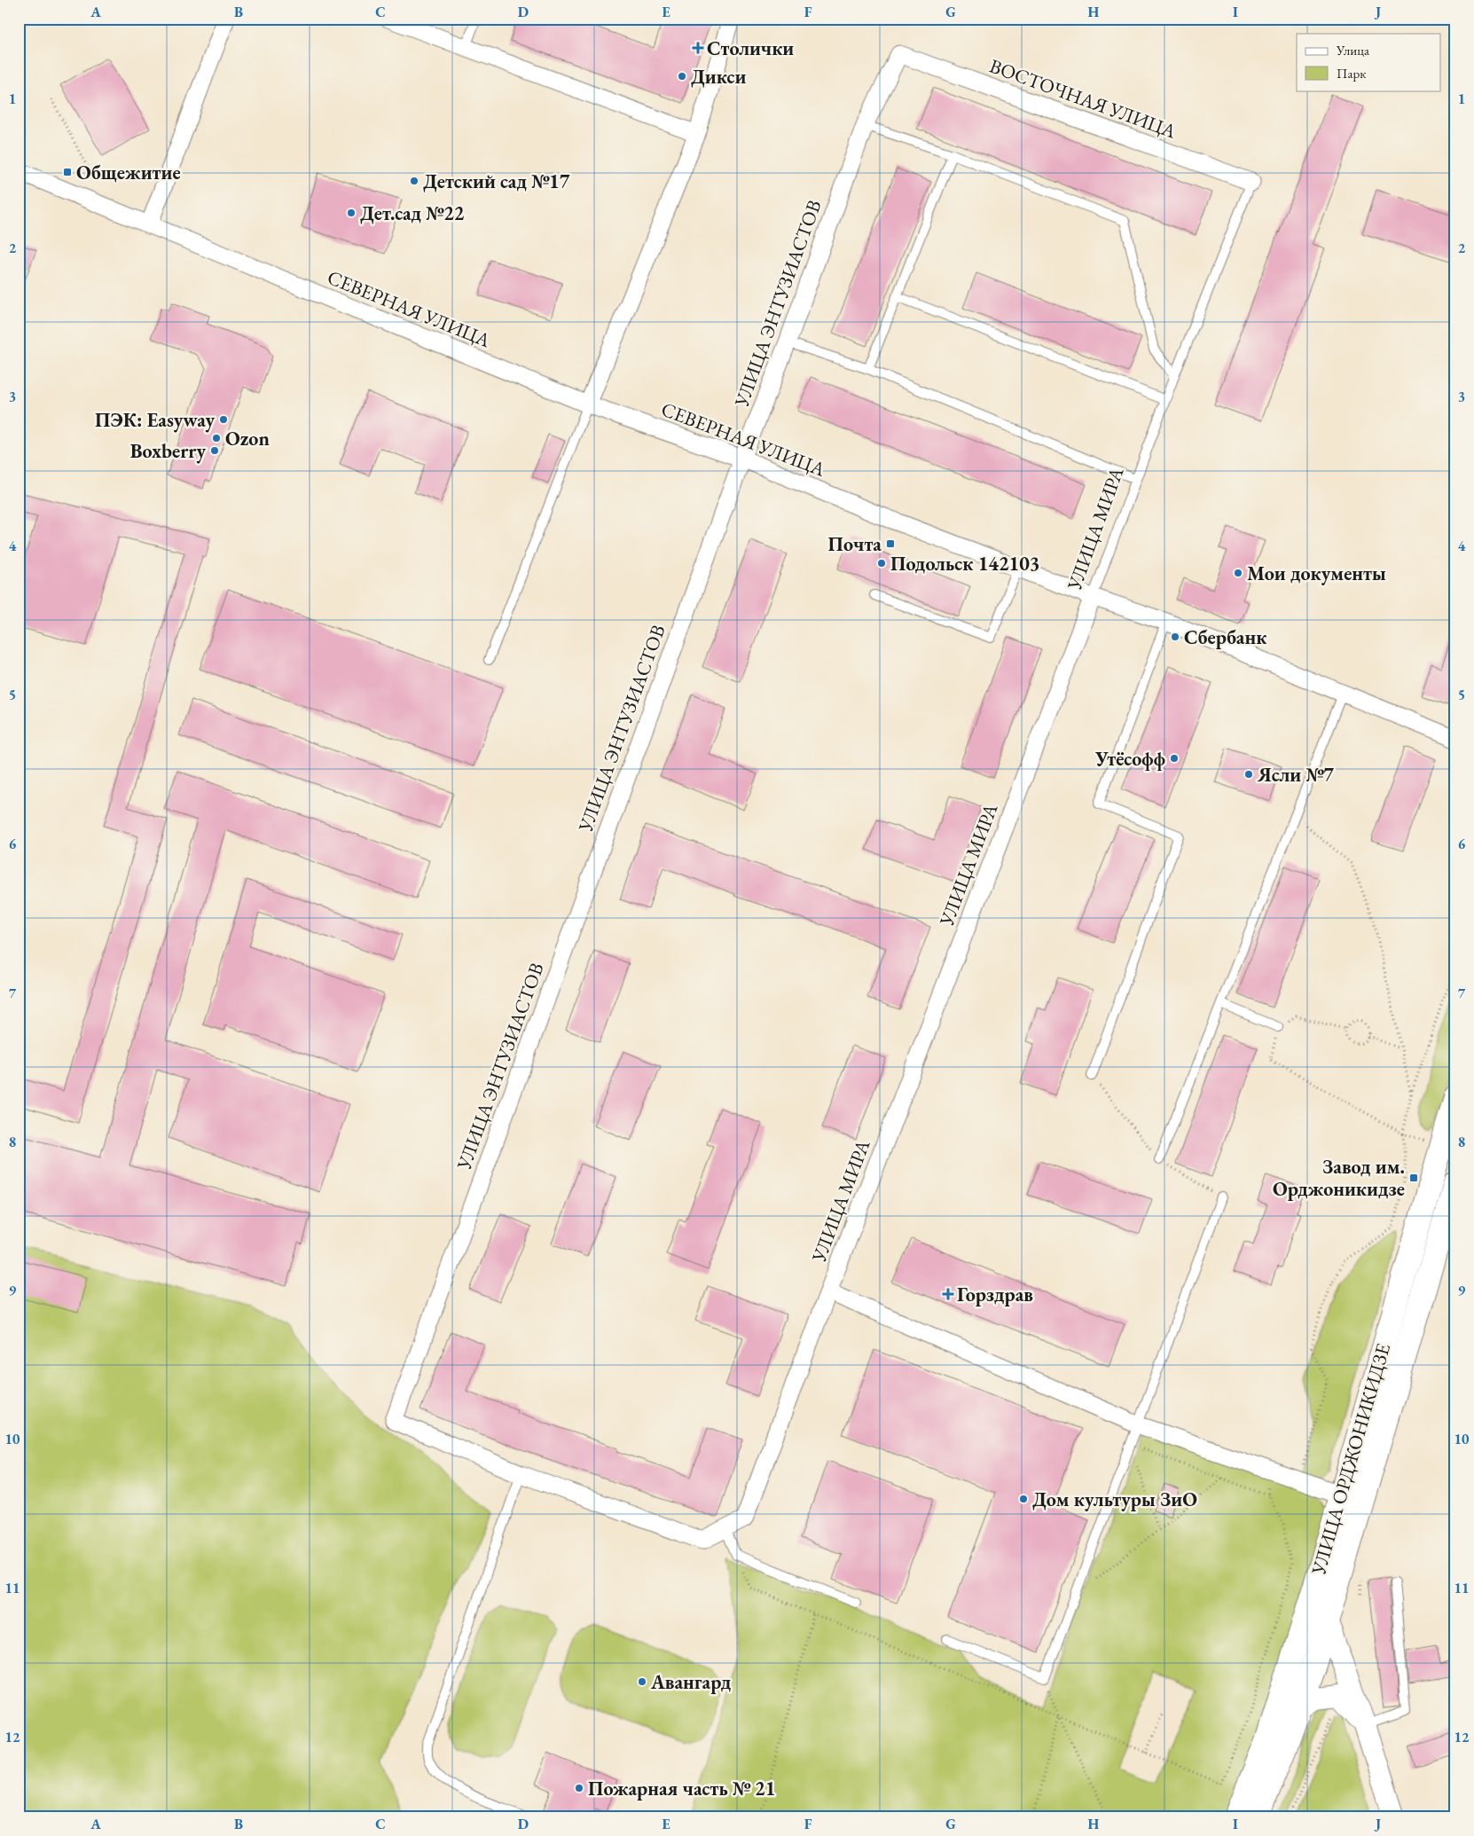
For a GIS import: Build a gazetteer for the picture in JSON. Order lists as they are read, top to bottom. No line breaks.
{"streets":{"main road":["УЛИЦА ОРДЖОНИКИДЗЕ"],"street":["ВОСТОЧНАЯ УЛИЦА","УЛИЦА ЭНТУЗИАСТОВ","СЕВЕРНАЯ УЛИЦА","УЛИЦА МИРА"]},"crossings":[["ВОСТОЧНАЯ УЛИЦА","УЛИЦА ЭНТУЗИАСТОВ"],["ВОСТОЧНАЯ УЛИЦА","УЛИЦА МИРА"],["УЛИЦА ЭНТУЗИАСТОВ","СЕВЕРНАЯ УЛИЦА"],["УЛИЦА ЭНТУЗИАСТОВ","УЛИЦА МИРА"],["СЕВЕРНАЯ УЛИЦА","УЛИЦА МИРА"]],"places":{"health":["Столички","Горздрав"],"other":["Дикси","Детский сад №17","Дет.сад №22","ПЭК: Easyway","Ozon","Boxberry","Подольск 142103","Мои документы","Сбербанк","Утёсофф","Ясли №7","Дом культуры ЗиО","Авангард","Пожарная часть № 21"],"transit":["Общежитие","Почта","Завод им. Орджоникидзе"]},"legend":["Улица","Парк"],"grid":{"columns":["A","B","C","D","E","F","G","H","I","J"],"rows":["1","2","3","4","5","6","7","8","9","10","11","12"]}}
